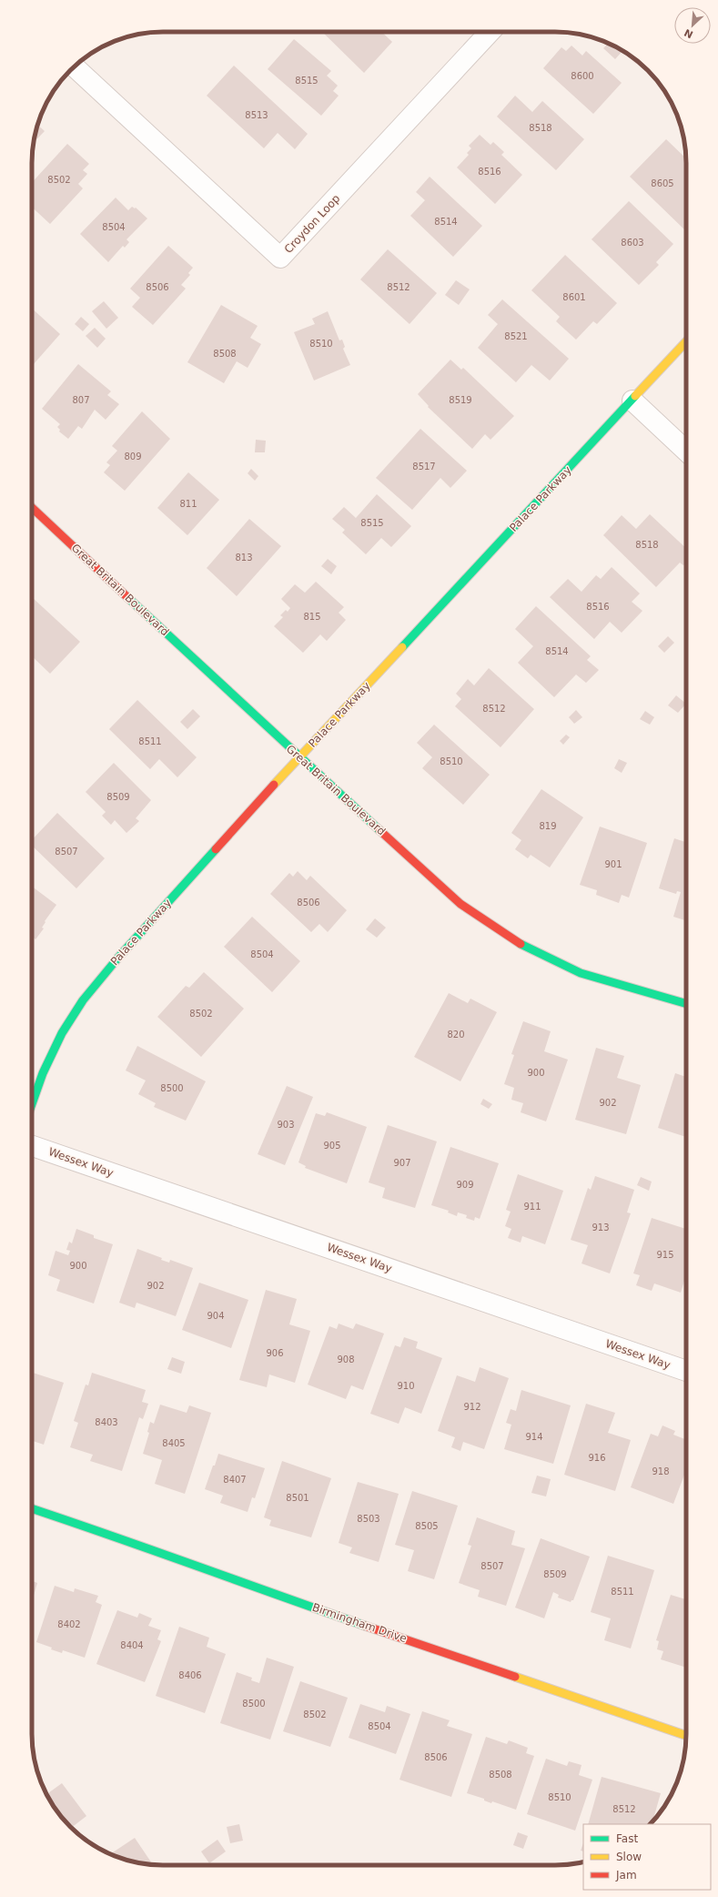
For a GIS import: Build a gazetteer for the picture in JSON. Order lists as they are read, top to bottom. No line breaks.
{"streets":{"street":["Croydon Loop","Palace Parkway","Great Britain Boulevard","Wessex Way","Birmingham Drive"]},"crossings":[["Palace Parkway","Great Britain Boulevard"]],"house_numbers":["8600","8515","8513","8518","8516","8502","8605","8514","8504","8603","8506","8512","8601","8521","8510","8508","807","8519","809","8517","811","8515","8518","813","8516","815","8514","8512","8511","8510","8509","819","8507","901","8506","8504","8502","820","900","8500","902","903","905","907","909","911","913","915","900","902","904","906","908","910","912","8403","914","8405","916","918","8407","8501","8503","8505","8507","8509","8511","8402","8404","8406","8500","8502","8504","8506","8508","8510","8512"],"legend":["Fast","Slow","Jam"],"north":"bottom left"}
